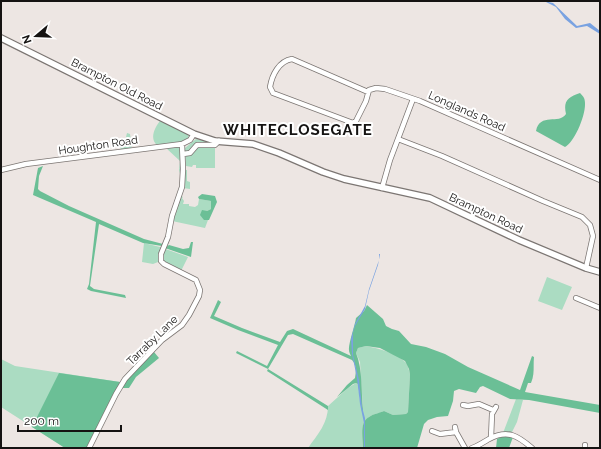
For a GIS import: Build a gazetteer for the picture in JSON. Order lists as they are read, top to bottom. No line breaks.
{"streets":{"main road":["Brampton Old Road","Brampton Road"],"street":["Longlands Road","Houghton Road","Tarraby Lane"]},"crossings":[["Longlands Road","Brampton Road"],["Houghton Road","Tarraby Lane"]],"districts":["WHITECLOSEGATE"],"scale_bar":"200 m","north":"left"}
